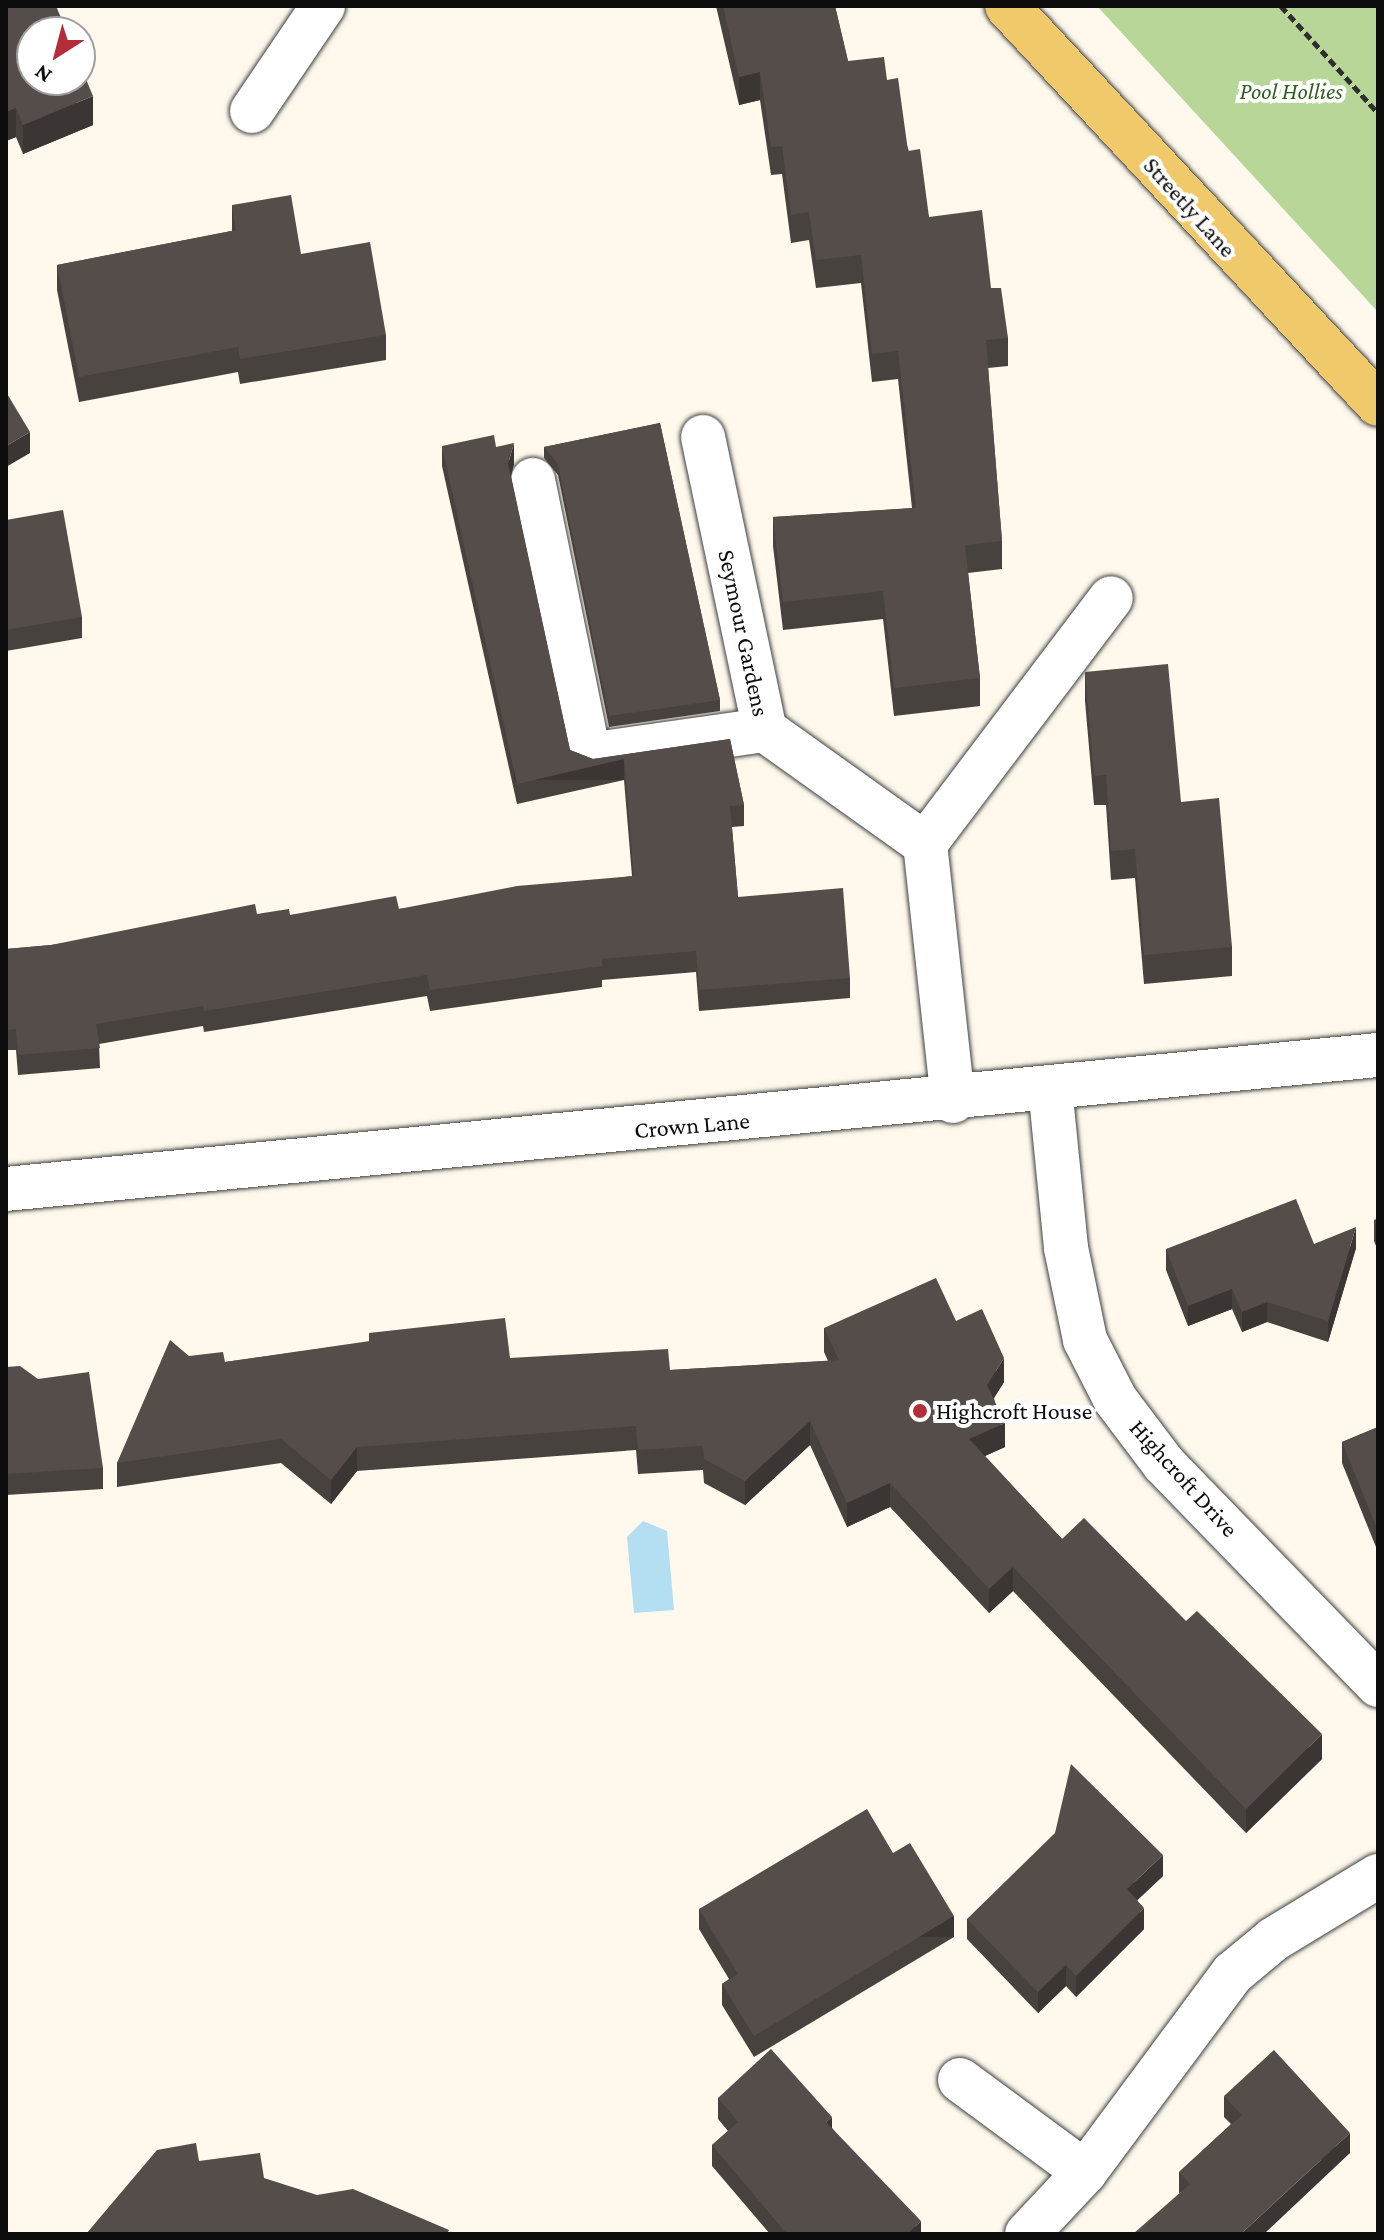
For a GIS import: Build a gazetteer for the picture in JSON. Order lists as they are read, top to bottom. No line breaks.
{"streets":{"main road":["Streetly Lane"],"street":["Seymour Gardens","Crown Lane","Highcroft Drive"]},"crossings":[["Crown Lane","Highcroft Drive"]],"parks":["Pool Hollies"],"places":["Highcroft House"],"north":"bottom left"}
